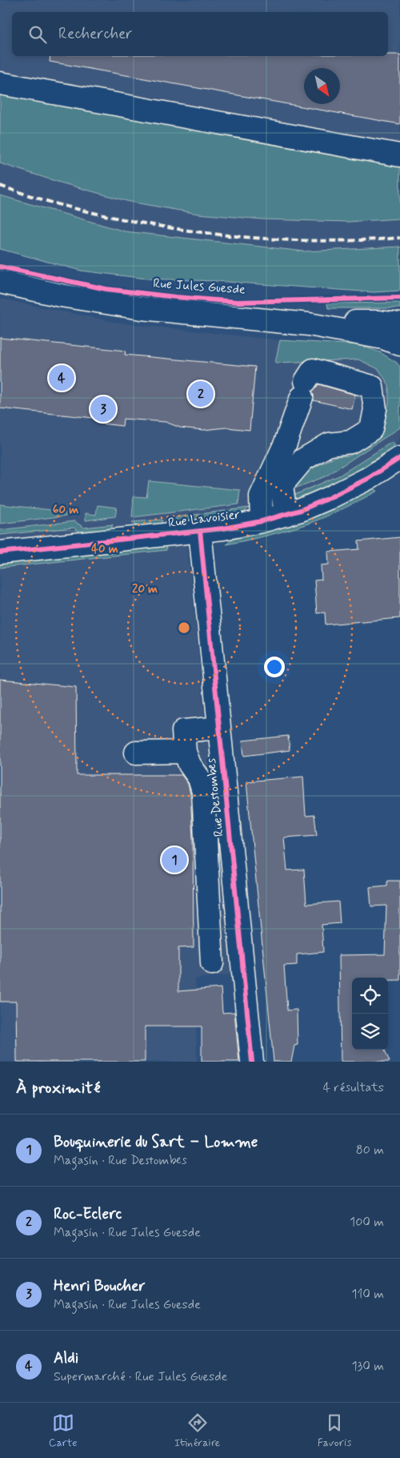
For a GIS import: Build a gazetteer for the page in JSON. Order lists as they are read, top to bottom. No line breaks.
{"streets":{"street":["Rue Jules Guesde","Rue Lavoisier","Rue Destombes"]},"crossings":[["Rue Lavoisier","Rue Destombes"]],"north":"bottom right","page":{"search":"Rechercher","pins":["4","2","3","1"],"heading":["À proximité","4 résultats"],"list":[{"mark":"1","name":"Bouquinerie du Sart – Lomme","note":"Magasin · Rue Destombes","value":"80 m"},{"mark":"2","name":"Roc-Eclerc","note":"Magasin · Rue Jules Guesde","value":"100 m"},{"mark":"3","name":"Henri Boucher","note":"Magasin · Rue Jules Guesde","value":"110 m"},{"mark":"4","name":"Aldi","note":"Supermarché · Rue Jules Guesde","value":"130 m"}],"nav":["Carte","Itinéraire","Favoris"]},"rings":["60 m","40 m","20 m"]}
